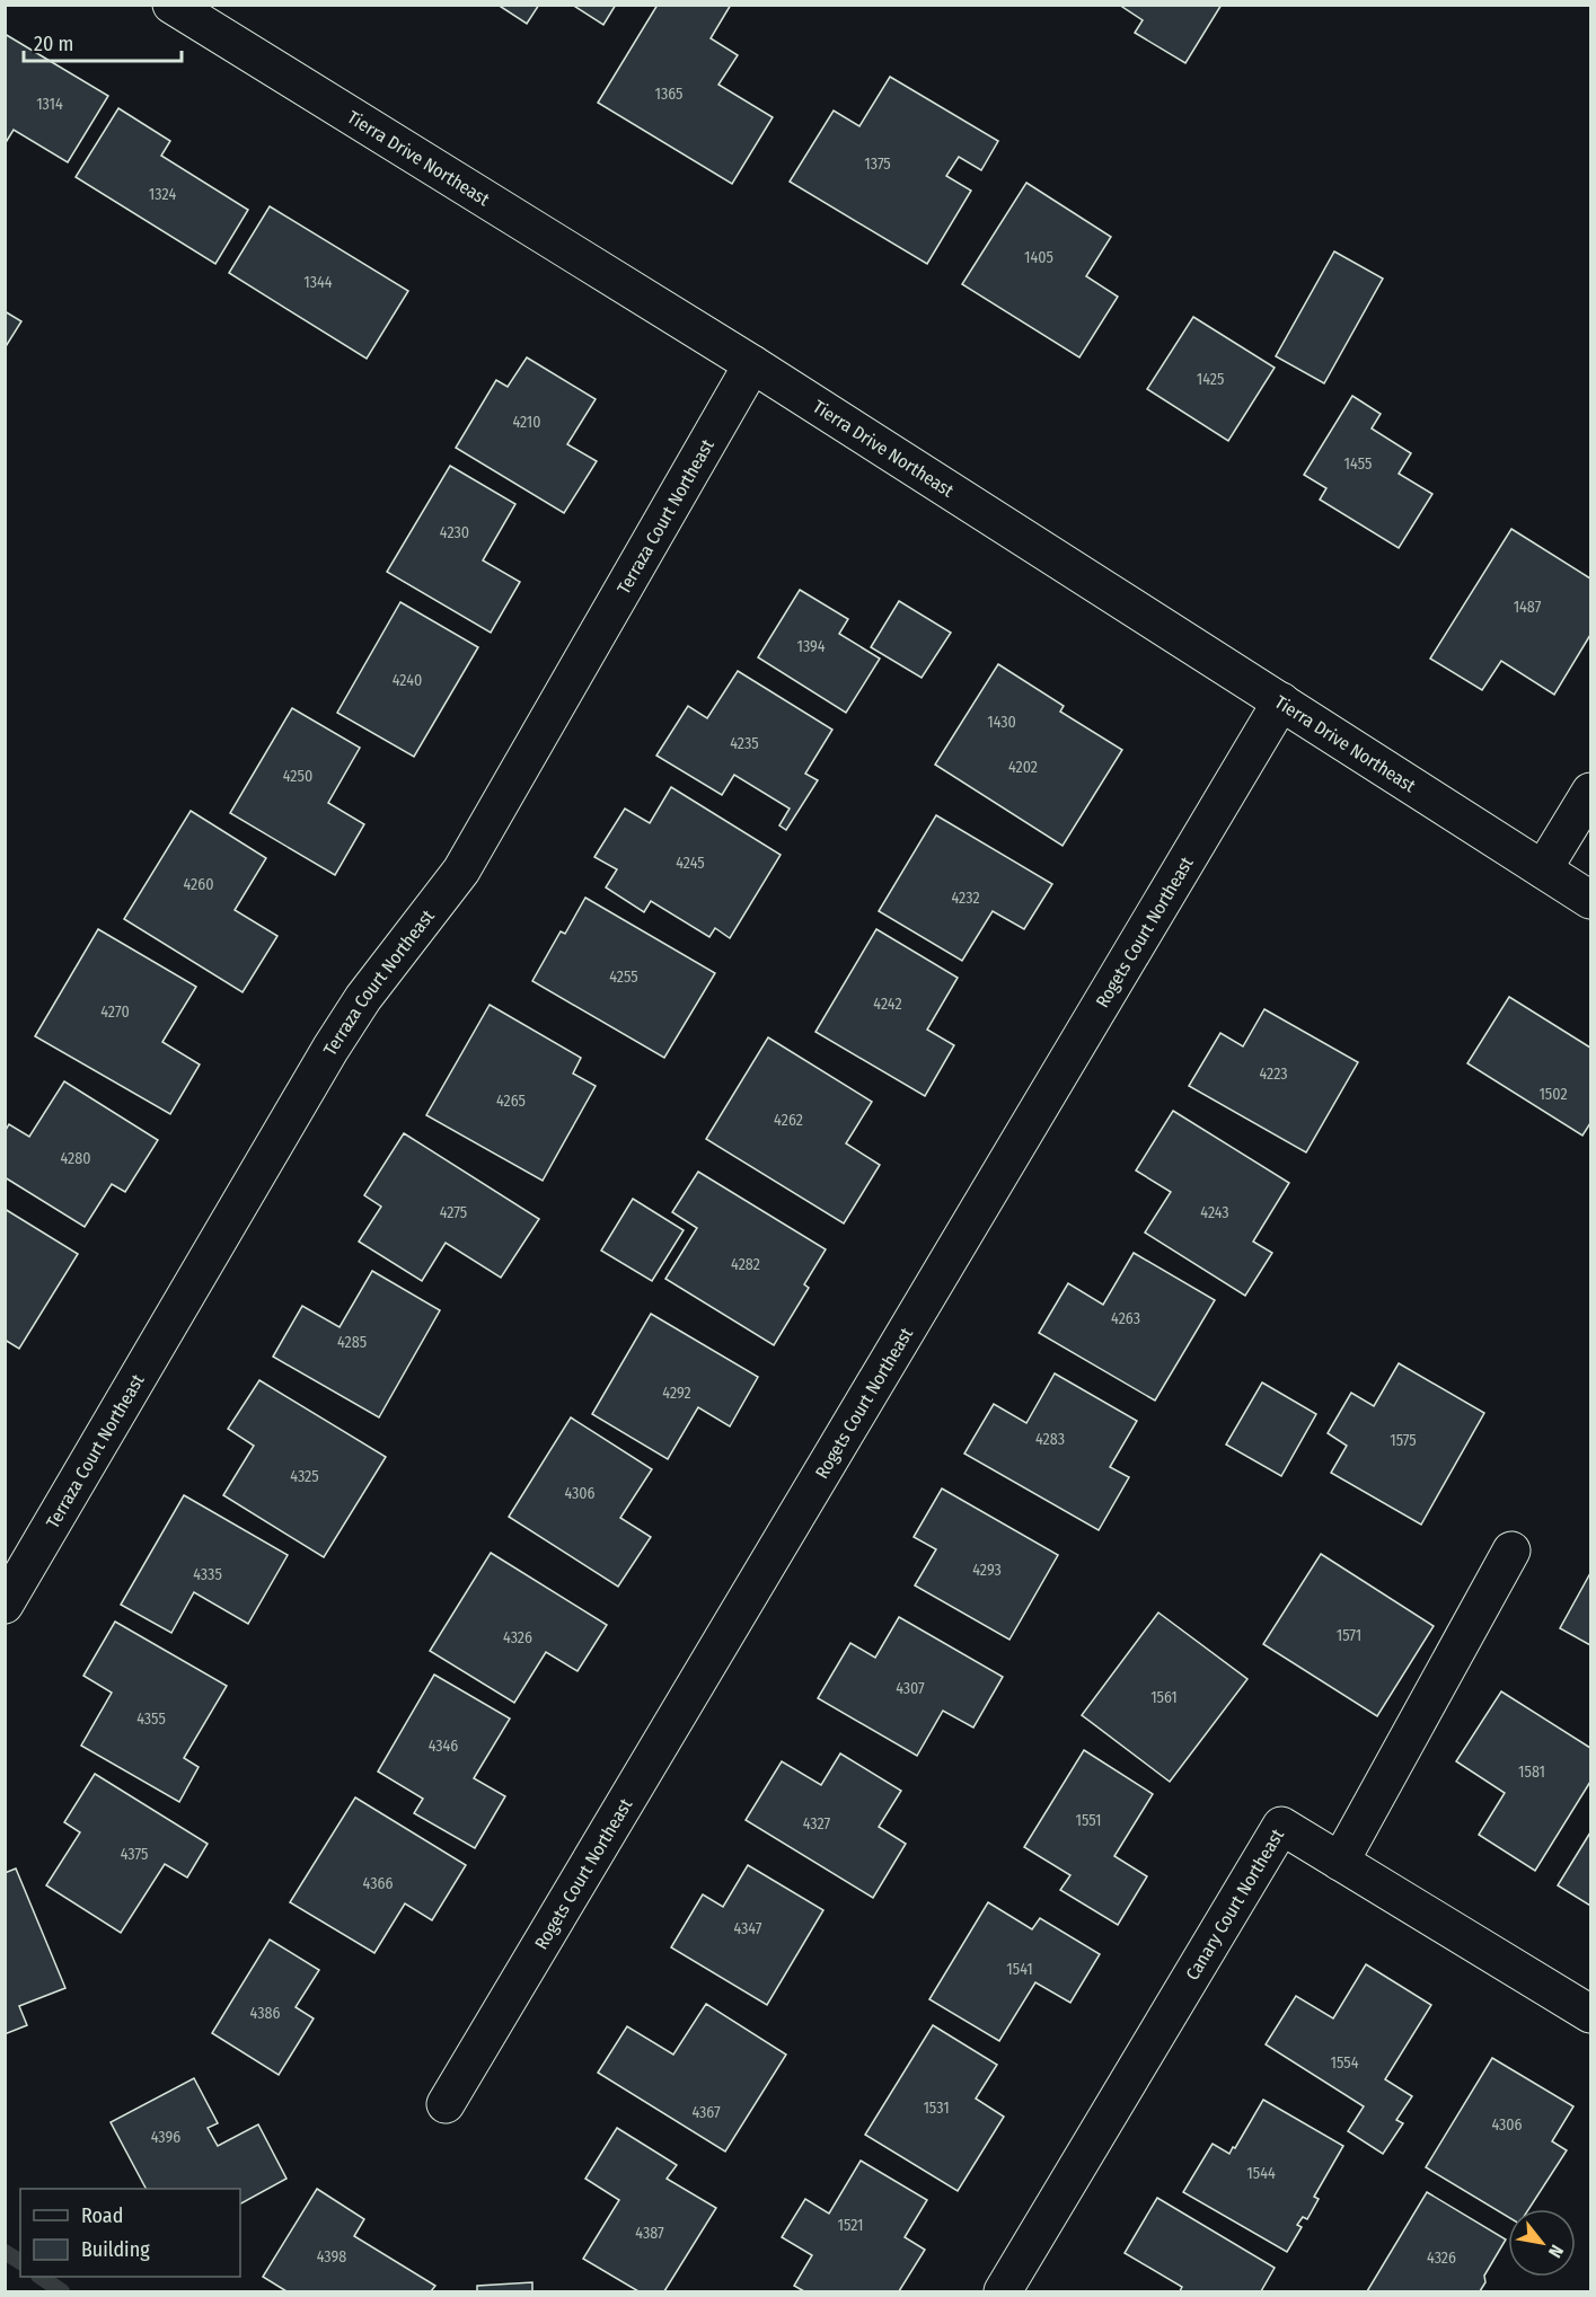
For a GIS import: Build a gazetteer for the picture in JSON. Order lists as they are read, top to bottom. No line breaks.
{"streets":{"street":["Tierra Drive Northeast","Terraza Court Northeast","Rogets Court Northeast","Canary Court Northeast"]},"crossings":[["Tierra Drive Northeast","Terraza Court Northeast"],["Tierra Drive Northeast","Rogets Court Northeast"]],"house_numbers":["1365","1314","1375","1324","1405","1344","1425","4210","1455","4230","1487","1394","4240","1430","4235","4202","4250","4245","4260","4232","4255","4242","4270","4223","1502","4265","4262","4280","4275","4243","4282","4263","4285","4292","4283","1575","4325","4306","4293","4335","1571","4326","4307","1561","4355","4346","1581","1551","4327","4375","4366","4347","1541","4386","1554","1531","4367","4306","4396","1544","1521","4387","4398","4326"],"legend":["Road","Building"],"scale_bar":"20 m","north":"bottom right"}
